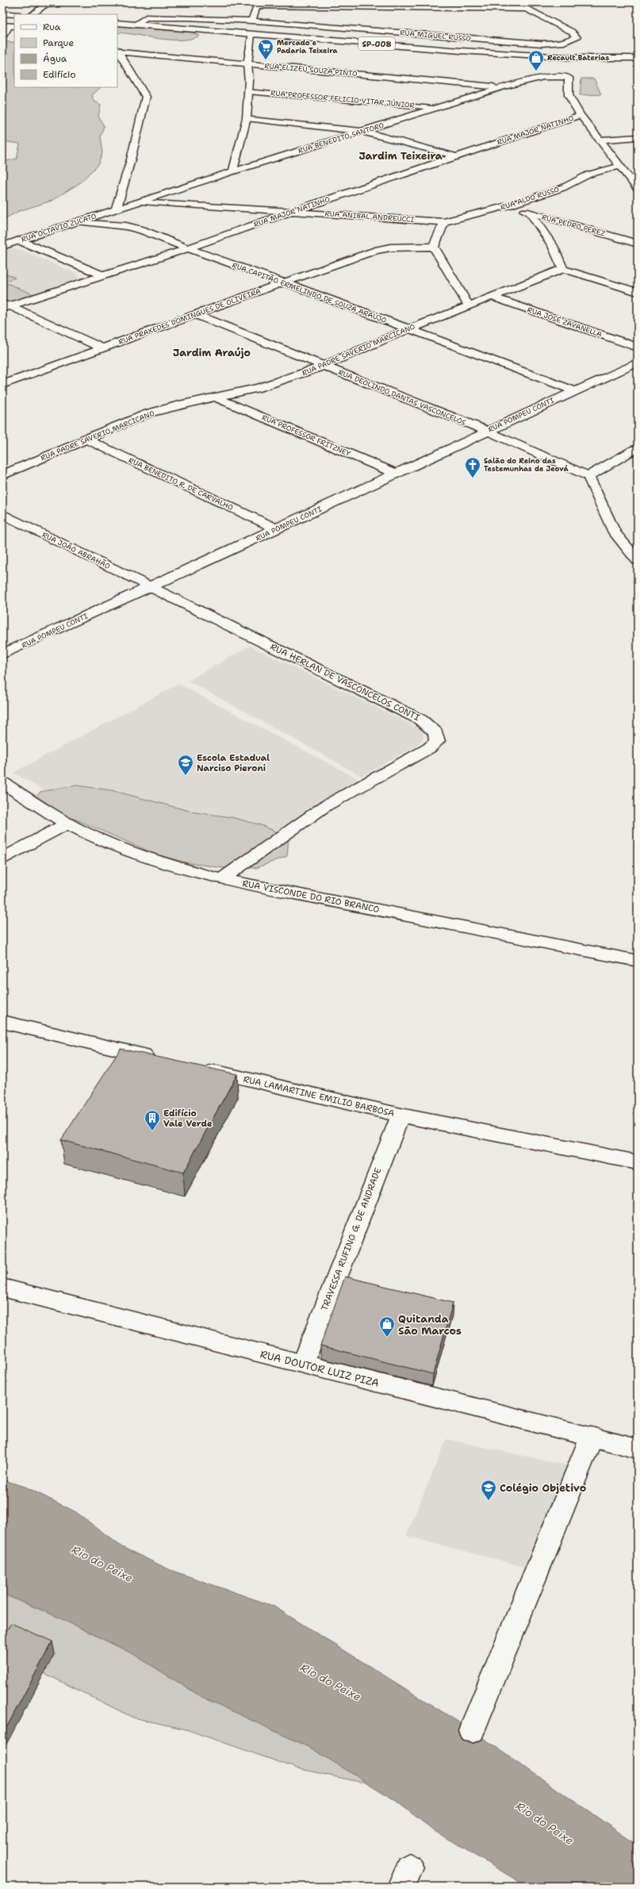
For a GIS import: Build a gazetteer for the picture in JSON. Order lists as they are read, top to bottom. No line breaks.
{"streets":{"street":["RUA MIGUEL RUSSO","SP-008","RUA ELIZEU SOUZA PINTO","RUA PROFESSOR FELICIO VITAR JÚNIOR","RUA MAJOR NATINHO","RUA BENEDITO SANTORO","RUA ALDO RUSSO","RUA ANIBAL ANDREUCCI","RUA PEDRO PEREZ","RUA OCTAVIO ZUCATO","RUA CAPITÃO ERMELINDO DE SOUZA ARAÚJO","RUA PRAXEDES DOMINGUES DE OLIVEIRA","RUA JOSÉ ZAVANELLA","RUA PADRE SAVERIO MARCICANO","RUA DEOLINDO DANTAS VASCONCELOS","RUA POMPEU CONTI","RUA PROFESSOR FRITZNEY","RUA BENEDITO R. DE CARVALHO","RUA JOÃO ABRAHÃO","RUA HERLAN DE VASCONCELOS CONTI","RUA VISCONDE DO RIO BRANCO","RUA LAMARTINE EMILIO BARBOSA","TRAVESSA RUFINO G. DE ANDRADE","RUA DOUTOR LUIZ PIZA"]},"crossings":[["RUA MIGUEL RUSSO","SP-008"],["RUA ELIZEU SOUZA PINTO","RUA BENEDITO SANTORO"],["RUA PROFESSOR FELICIO VITAR JÚNIOR","RUA BENEDITO SANTORO"],["RUA MAJOR NATINHO","RUA BENEDITO SANTORO"],["RUA MAJOR NATINHO","RUA ANIBAL ANDREUCCI"],["RUA MAJOR NATINHO","RUA CAPITÃO ERMELINDO DE SOUZA ARAÚJO"],["RUA BENEDITO SANTORO","RUA ANIBAL ANDREUCCI"],["RUA BENEDITO SANTORO","RUA OCTAVIO ZUCATO"],["RUA ALDO RUSSO","RUA ANIBAL ANDREUCCI"],["RUA ALDO RUSSO","RUA PEDRO PEREZ"],["RUA OCTAVIO ZUCATO","RUA CAPITÃO ERMELINDO DE SOUZA ARAÚJO"],["RUA CAPITÃO ERMELINDO DE SOUZA ARAÚJO","RUA PRAXEDES DOMINGUES DE OLIVEIRA"],["RUA CAPITÃO ERMELINDO DE SOUZA ARAÚJO","RUA PADRE SAVERIO MARCICANO"],["RUA CAPITÃO ERMELINDO DE SOUZA ARAÚJO","RUA POMPEU CONTI"],["RUA PRAXEDES DOMINGUES DE OLIVEIRA","RUA DEOLINDO DANTAS VASCONCELOS"],["RUA JOSÉ ZAVANELLA","RUA PADRE SAVERIO MARCICANO"],["RUA PADRE SAVERIO MARCICANO","RUA DEOLINDO DANTAS VASCONCELOS"],["RUA PADRE SAVERIO MARCICANO","RUA PROFESSOR FRITZNEY"],["RUA PADRE SAVERIO MARCICANO","RUA BENEDITO R. DE CARVALHO"],["RUA DEOLINDO DANTAS VASCONCELOS","RUA POMPEU CONTI"],["RUA POMPEU CONTI","RUA PROFESSOR FRITZNEY"],["RUA POMPEU CONTI","RUA BENEDITO R. DE CARVALHO"],["RUA POMPEU CONTI","RUA JOÃO ABRAHÃO"],["RUA POMPEU CONTI","RUA HERLAN DE VASCONCELOS CONTI"],["RUA JOÃO ABRAHÃO","RUA HERLAN DE VASCONCELOS CONTI"],["RUA HERLAN DE VASCONCELOS CONTI","RUA VISCONDE DO RIO BRANCO"],["RUA LAMARTINE EMILIO BARBOSA","TRAVESSA RUFINO G. DE ANDRADE"],["TRAVESSA RUFINO G. DE ANDRADE","RUA DOUTOR LUIZ PIZA"]],"districts":["Jardim Teixeira","Jardim Araújo"],"water":["Rio do Peixe"],"places":{"supermarket":["Mercado e Padaria Teixeira"],"shop":["Recault Baterias","Quitanda São Marcos"],"church":["Salão do Reino das Testemunhas de Jeová"],"school or university":["Escola Estadual Narciso Pieroni","Colégio Objetivo"],"building":["Edifício Vale Verde"]},"legend":["Rua","Parque","Água","Edifício"]}
